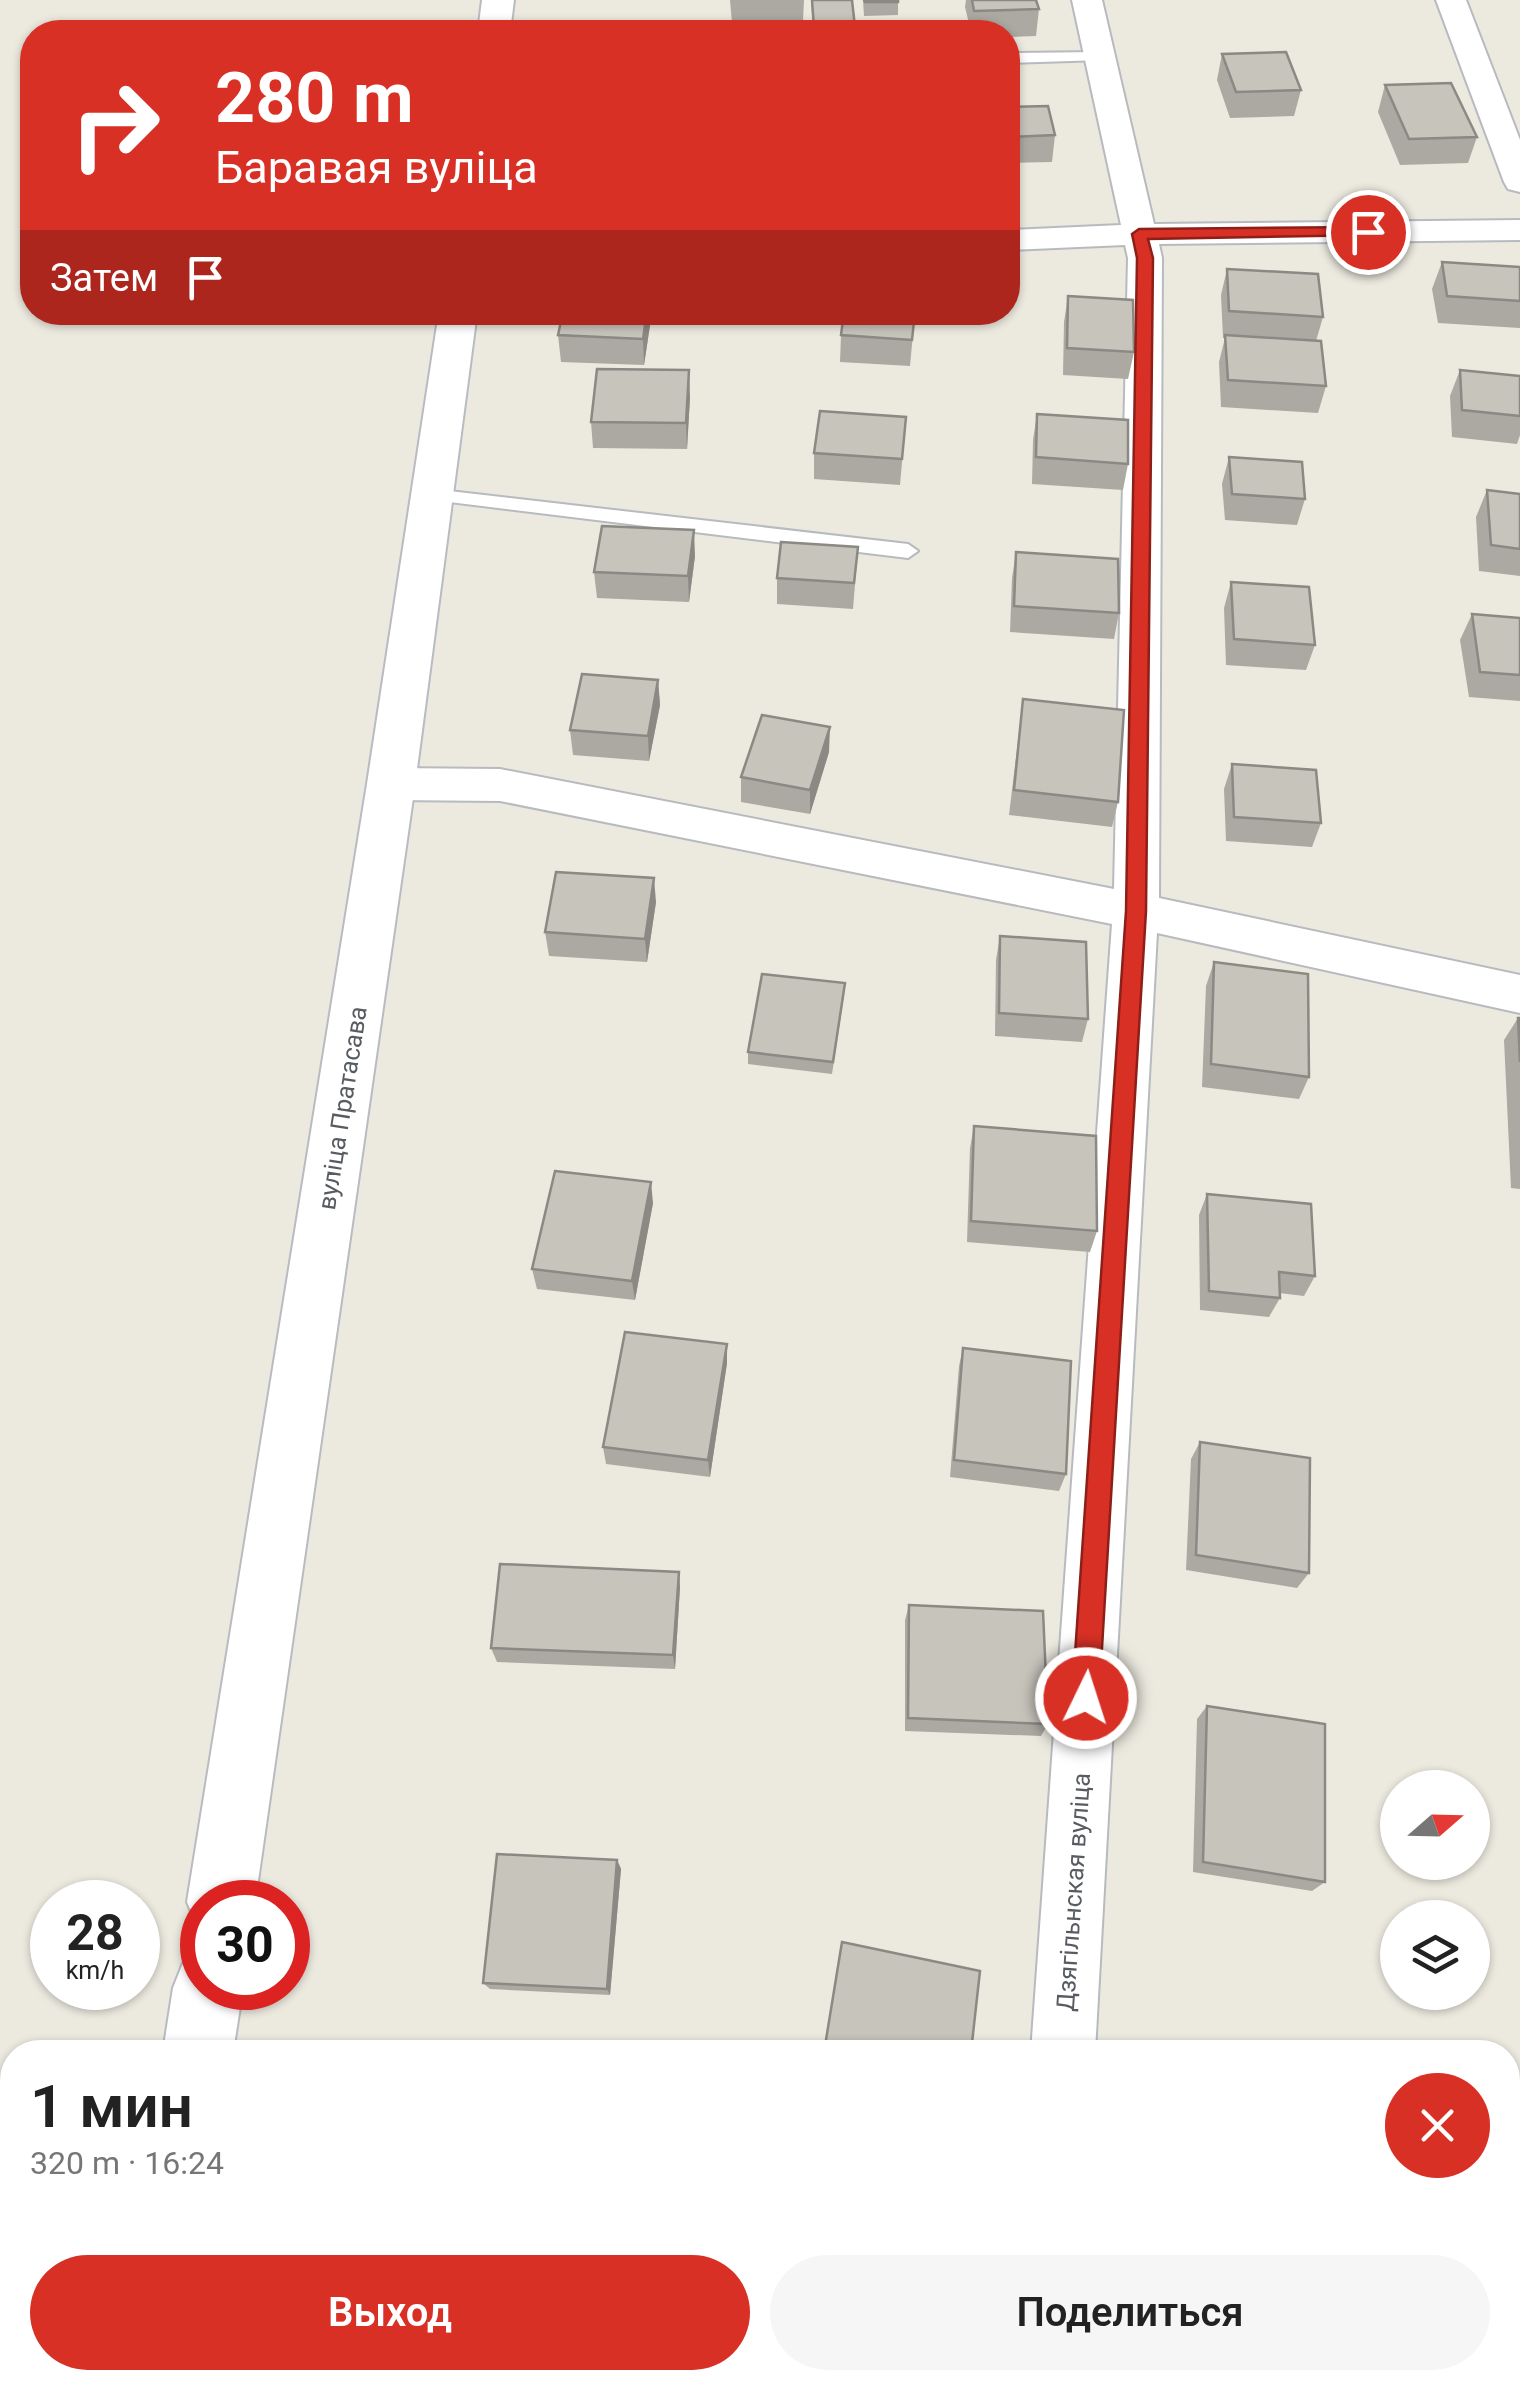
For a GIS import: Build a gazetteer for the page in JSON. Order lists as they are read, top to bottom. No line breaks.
{"streets":{"main road":["вуліца Пратасава"],"street":["Дзягільнская вуліца"]},"north":"right","page":{"turn":["280 m","Баравая вуліца"],"then":"Затем","speed":"28 km/h","limit":"30","heading":["1 мин","320 m · 16:24"],"buttons":["Выход","Поделиться"]}}
